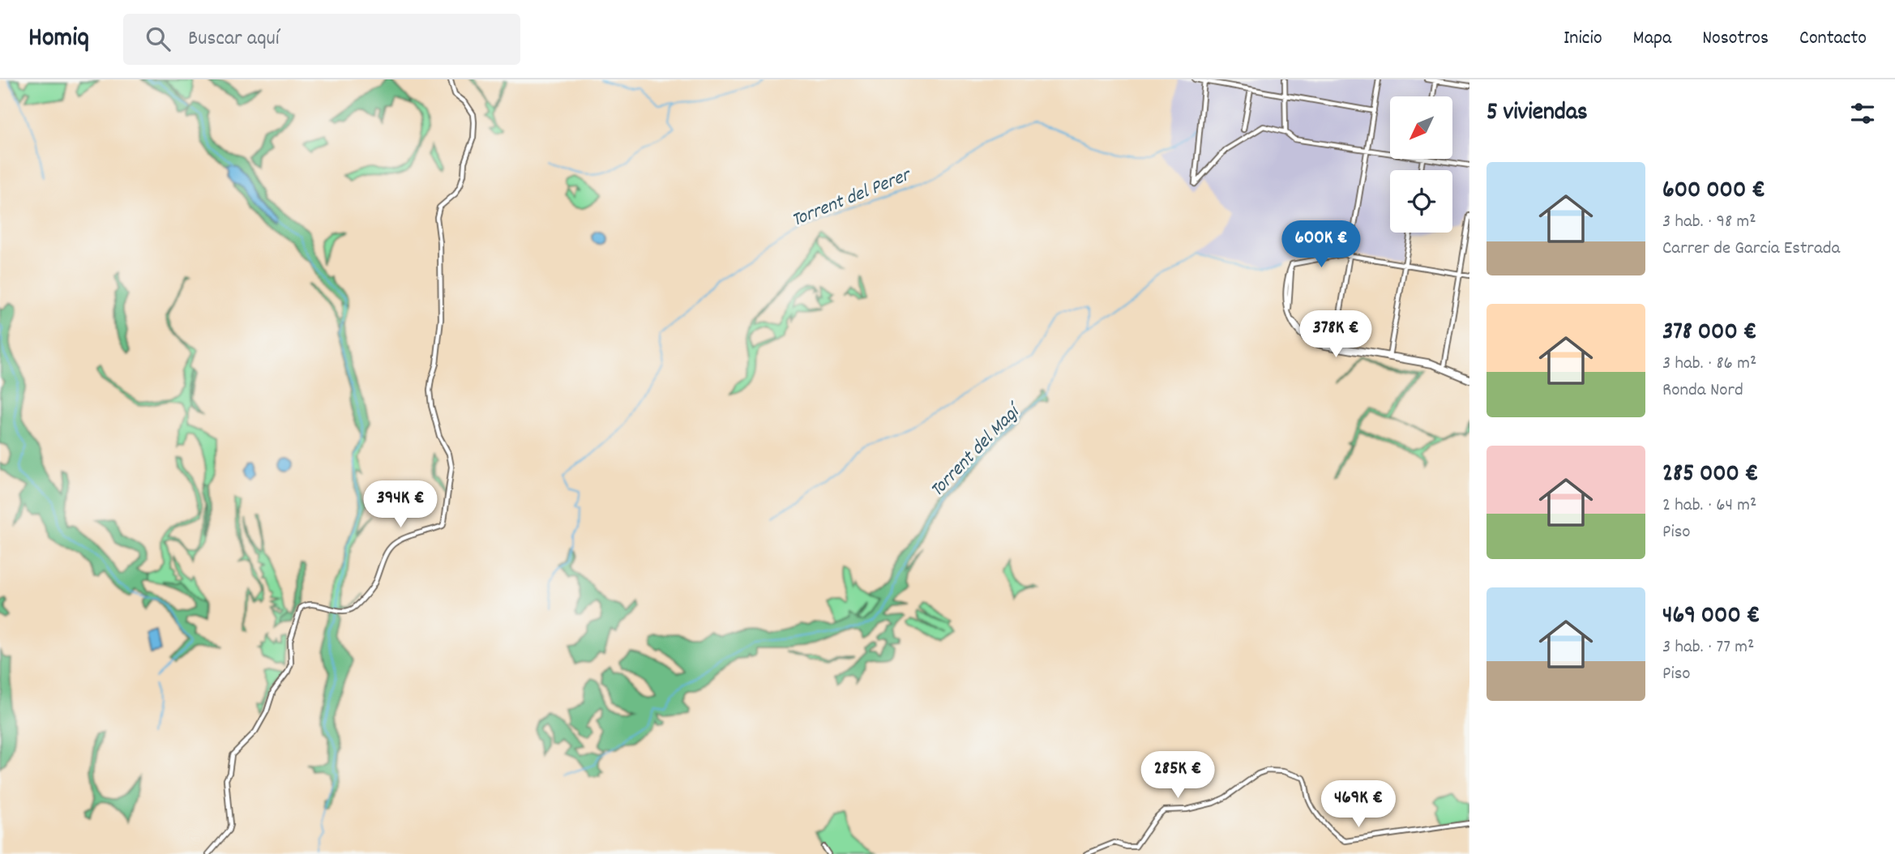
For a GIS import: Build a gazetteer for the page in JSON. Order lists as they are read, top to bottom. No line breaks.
{"water":["Torrent del Perer","Torrent del Magí"],"north":"bottom left","page":{"header":"Homiq","search":"Buscar aquí","nav":["Inicio","Mapa","Nosotros","Contacto"],"heading":"5 viviendas","list":[{"name":"600 000 €","note":"3 hab. · 98 m² · Carrer de Garcia Estrada"},{"name":"378 000 €","note":"3 hab. · 86 m² · Ronda Nord"},{"name":"285 000 €","note":"2 hab. · 64 m² · Piso"},{"name":"469 000 €","note":"3 hab. · 77 m² · Piso"}],"price":["600K €","378K €","394K €","285K €","469K €"]}}
